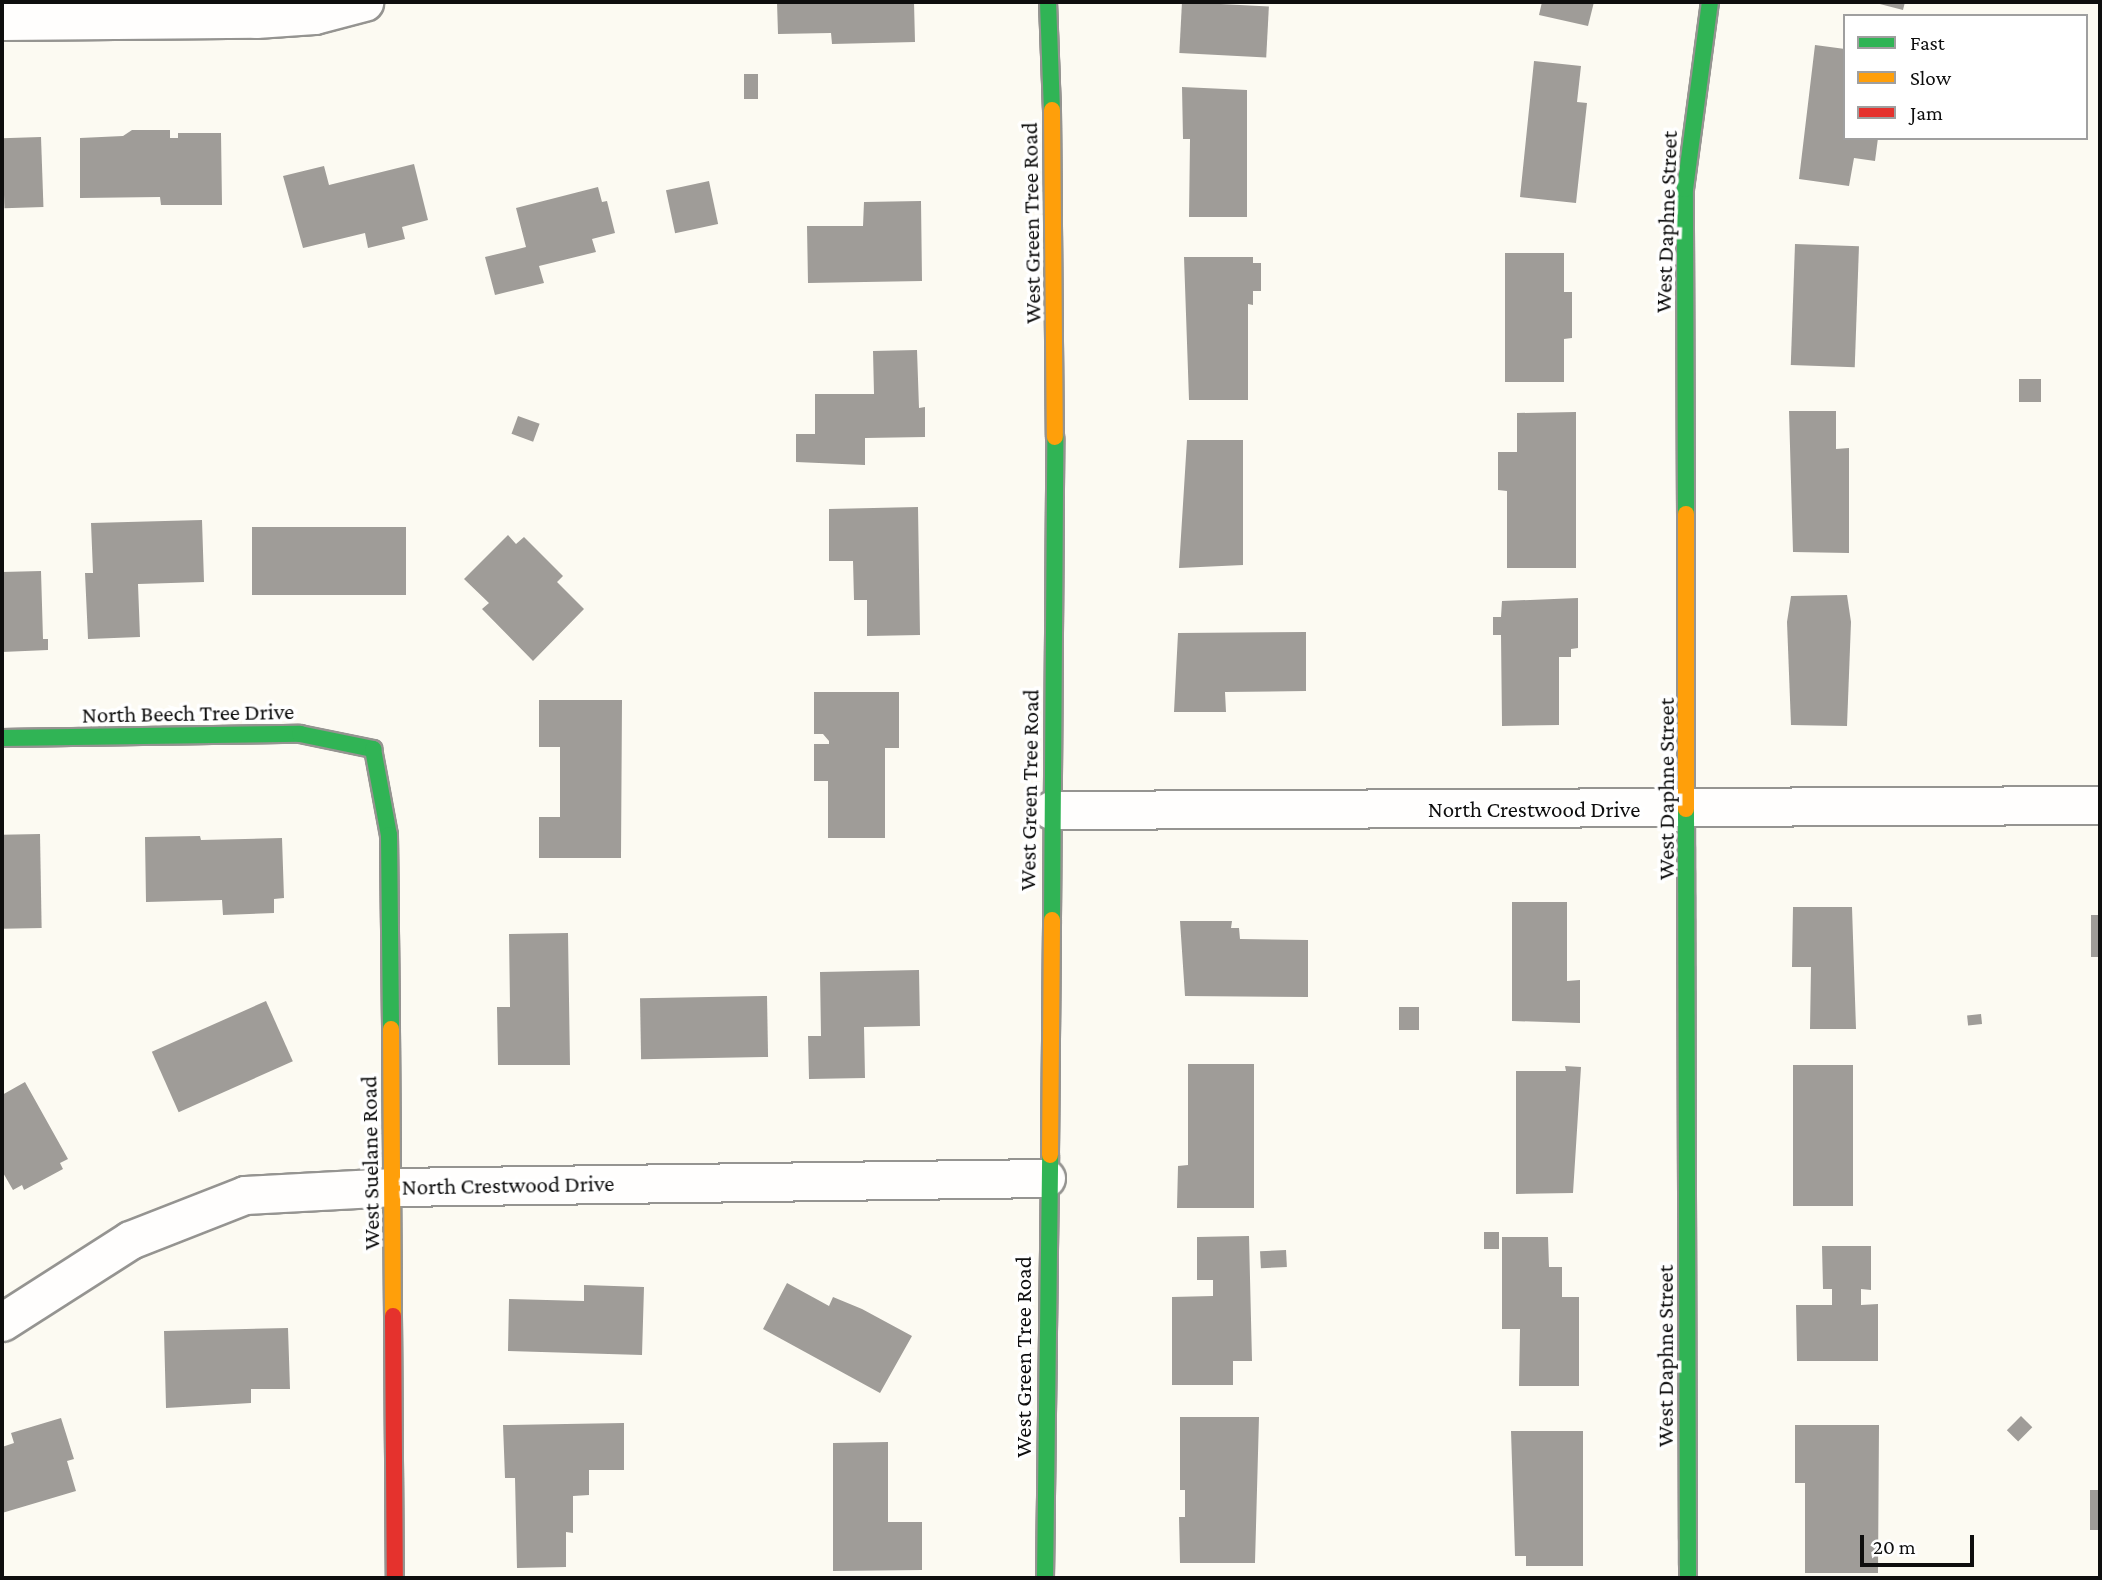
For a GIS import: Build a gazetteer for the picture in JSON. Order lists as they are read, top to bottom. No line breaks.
{"streets":{"street":["West Daphne Street","West Green Tree Road","North Beech Tree Drive","North Crestwood Drive","West Suelane Road"]},"crossings":[["West Daphne Street","North Crestwood Drive"],["West Green Tree Road","North Crestwood Drive"],["North Beech Tree Drive","West Suelane Road"],["North Crestwood Drive","West Suelane Road"]],"legend":["Fast","Slow","Jam"],"scale_bar":"20 m"}
